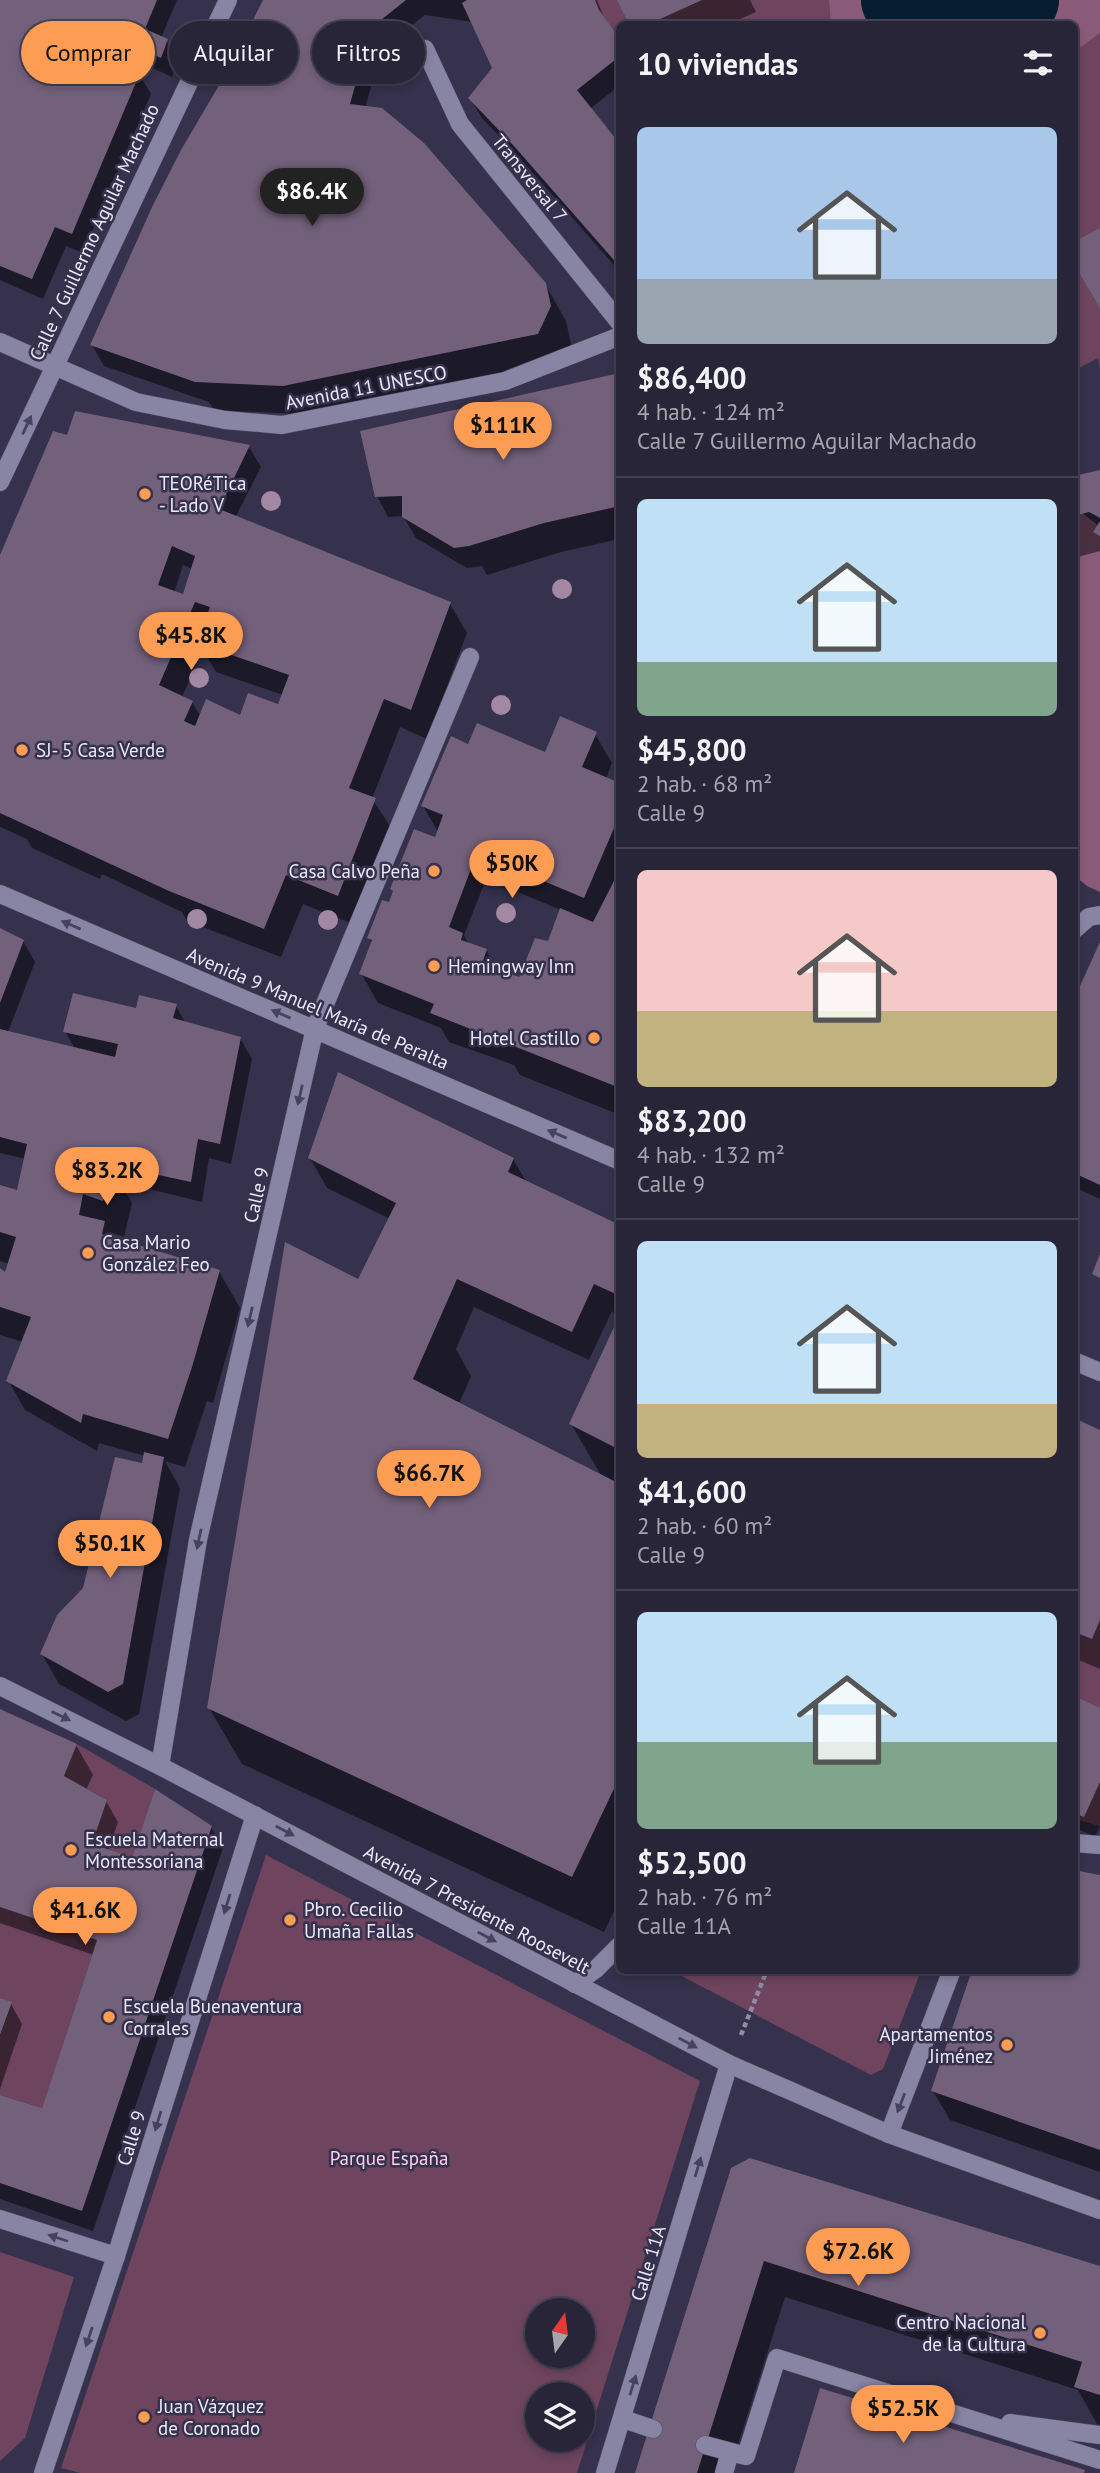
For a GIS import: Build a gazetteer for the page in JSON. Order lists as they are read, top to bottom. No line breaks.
{"streets":{"street":["Transversal 7","Calle 7 Guillermo Aguilar Machado","Avenida 11 UNESCO","Avenida 9 Manuel María de Peralta","Calle 9","Avenida 7 Presidente Roosevelt","Calle 11A"]},"crossings":[["Calle 7 Guillermo Aguilar Machado","Avenida 11 UNESCO"],["Avenida 9 Manuel María de Peralta","Calle 9"],["Calle 9","Avenida 7 Presidente Roosevelt"],["Avenida 7 Presidente Roosevelt","Calle 11A"]],"one_way":["Avenida 9 Manuel María de Peralta","Calle 9","Avenida 7 Presidente Roosevelt","Calle 11A"],"parks":["Parque España"],"places":["TEORéTica - Lado V","SJ- 5 Casa Verde","Casa Calvo Peña","Hemingway Inn","Hotel Castillo","Casa Mario González Feo","Escuela Maternal Montessoriana","Pbro. Cecilio Umaña Fallas","Escuela Buenaventura Corrales","Apartamentos Jiménez","Centro Nacional de la Cultura","Juan Vázquez de Coronado"],"north":"top","page":{"chip":["Comprar","Alquilar","Filtros"],"heading":"10 viviendas","list":[{"name":"$86,400","note":"4 hab. · 124 m² · Calle 7 Guillermo Aguilar Machado"},{"name":"$45,800","note":"2 hab. · 68 m² · Calle 9"},{"name":"$83,200","note":"4 hab. · 132 m² · Calle 9"},{"name":"$41,600","note":"2 hab. · 60 m² · Calle 9"},{"name":"$52,500","note":"2 hab. · 76 m² · Calle 11A"}],"price":["$86.4K","$111K","$45.8K","$50K","$83.2K","$66.7K","$50.1K","$41.6K","$72.6K","$52.5K"]}}
